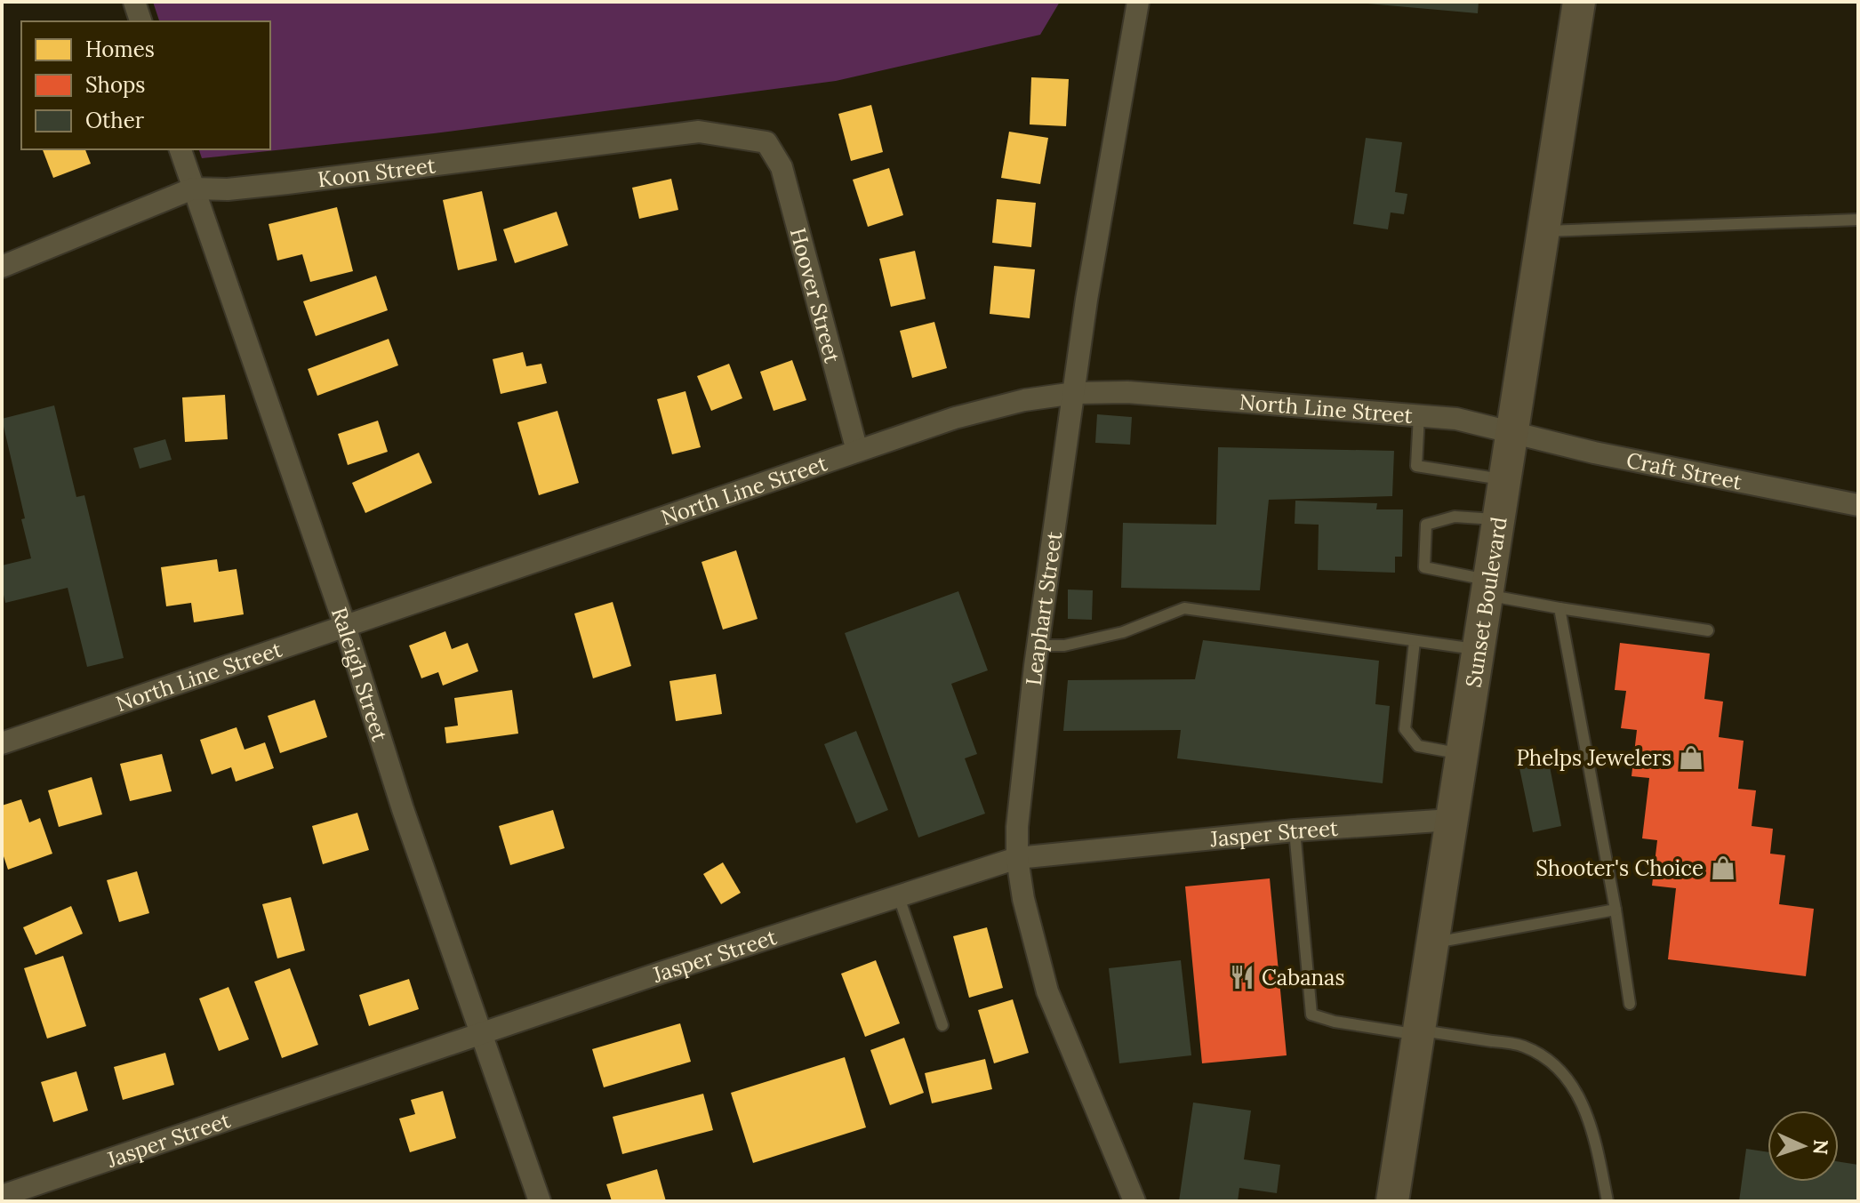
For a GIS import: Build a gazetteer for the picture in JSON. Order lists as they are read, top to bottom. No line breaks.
{"streets":{"main road":["Sunset Boulevard"],"street":["Koon Street","Hoover Street","North Line Street","Craft Street","Leaphart Street","Raleigh Street","Jasper Street"]},"crossings":[["Koon Street","Hoover Street"],["Koon Street","Raleigh Street"],["Hoover Street","North Line Street"],["North Line Street","Craft Street"],["North Line Street","Sunset Boulevard"],["North Line Street","Leaphart Street"],["North Line Street","Raleigh Street"],["Craft Street","Sunset Boulevard"],["Sunset Boulevard","Jasper Street"],["Leaphart Street","Jasper Street"],["Raleigh Street","Jasper Street"]],"places":{"shop":["Phelps Jewelers","Shooter's Choice"],"restaurant":["Cabanas"]},"legend":["Homes","Shops","Other"],"north":"right"}
